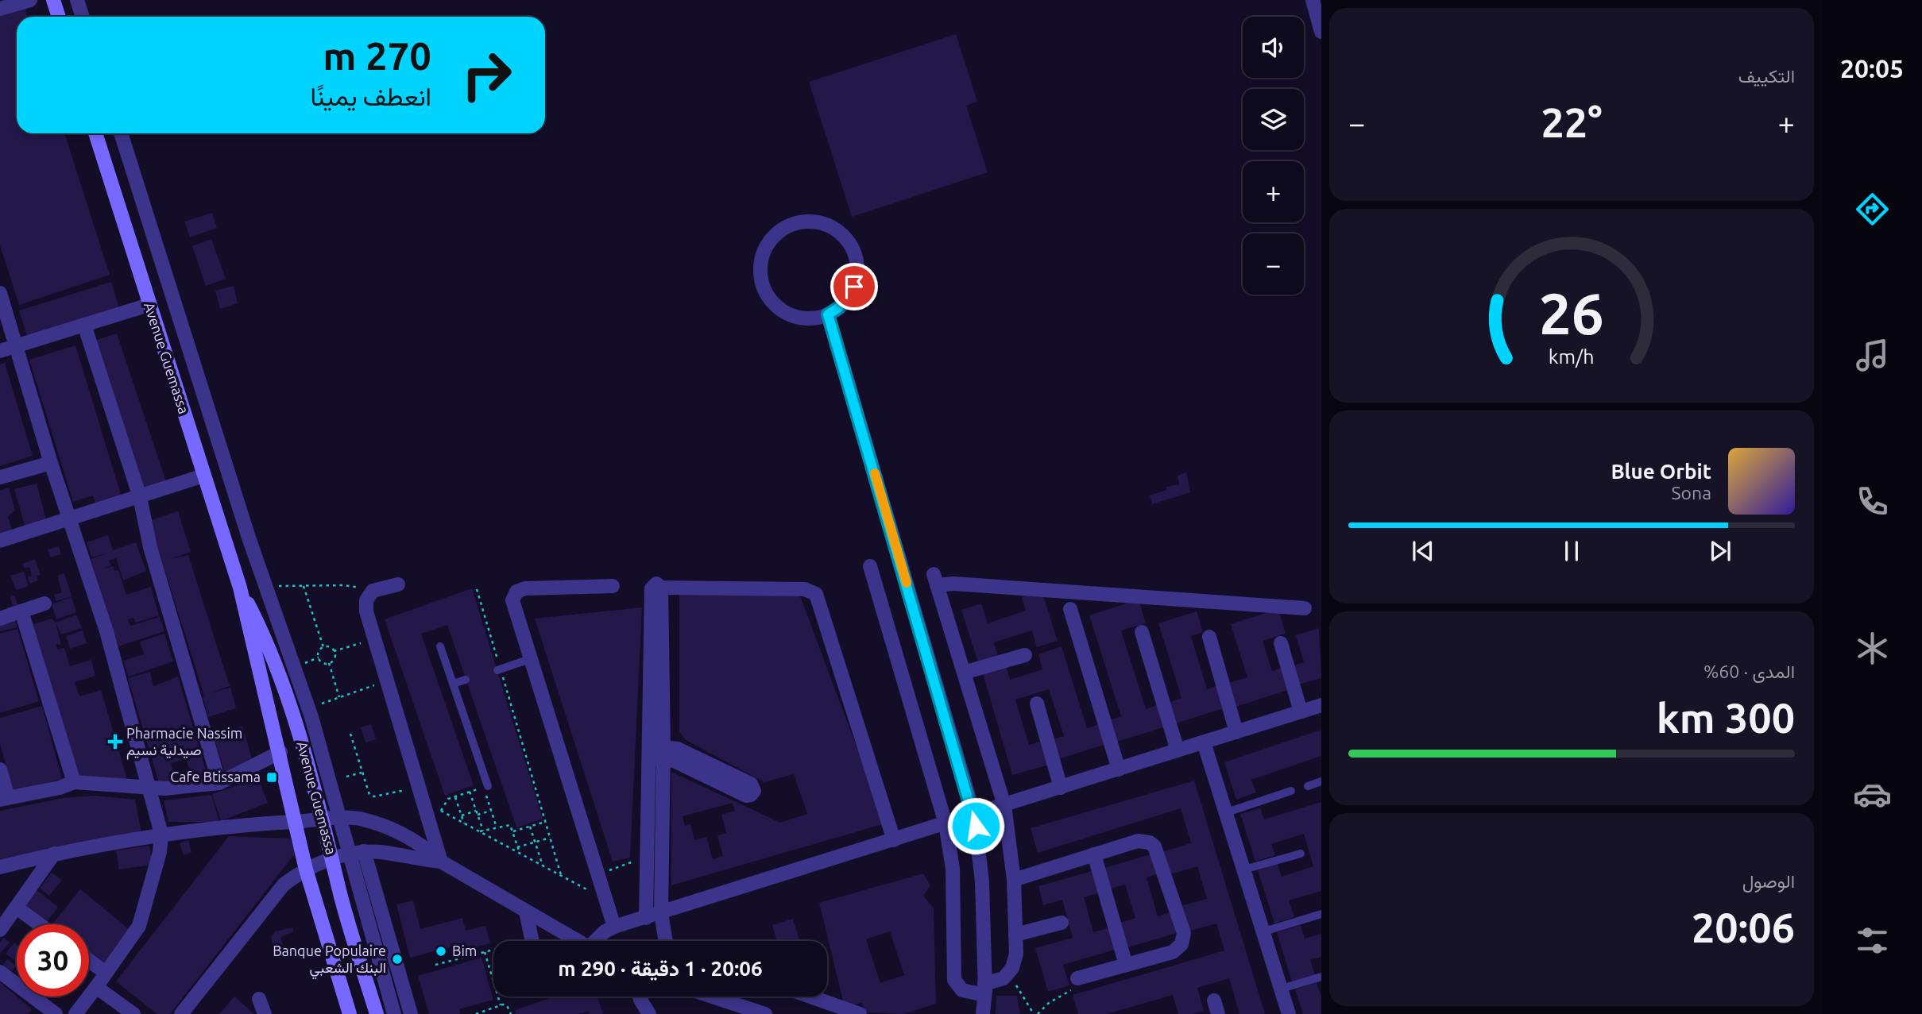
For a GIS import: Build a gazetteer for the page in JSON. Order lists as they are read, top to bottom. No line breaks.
{"streets":{"main road":["Avenue Guemassa"]},"places":{"health":["Pharmacie Nassim صيدلية نسيم"],"transit":["Cafe Btissama"],"other":["Bim","Banque Populaire البنك الشعبي"]},"page":{"tabs":"20:05","tile":["التكييف",["المدى · 60%","300 km"],["الوصول","20:06"]],"map_buttons":["+","−"],"turn":["270 m","انعطف يمينًا"],"heat":["−","22°","+"],"song":["Blue Orbit","Sona"],"limit":"30","trip":"20:06 · 1 دقيقة · 290 m","gauge":["26","km/h"]}}
